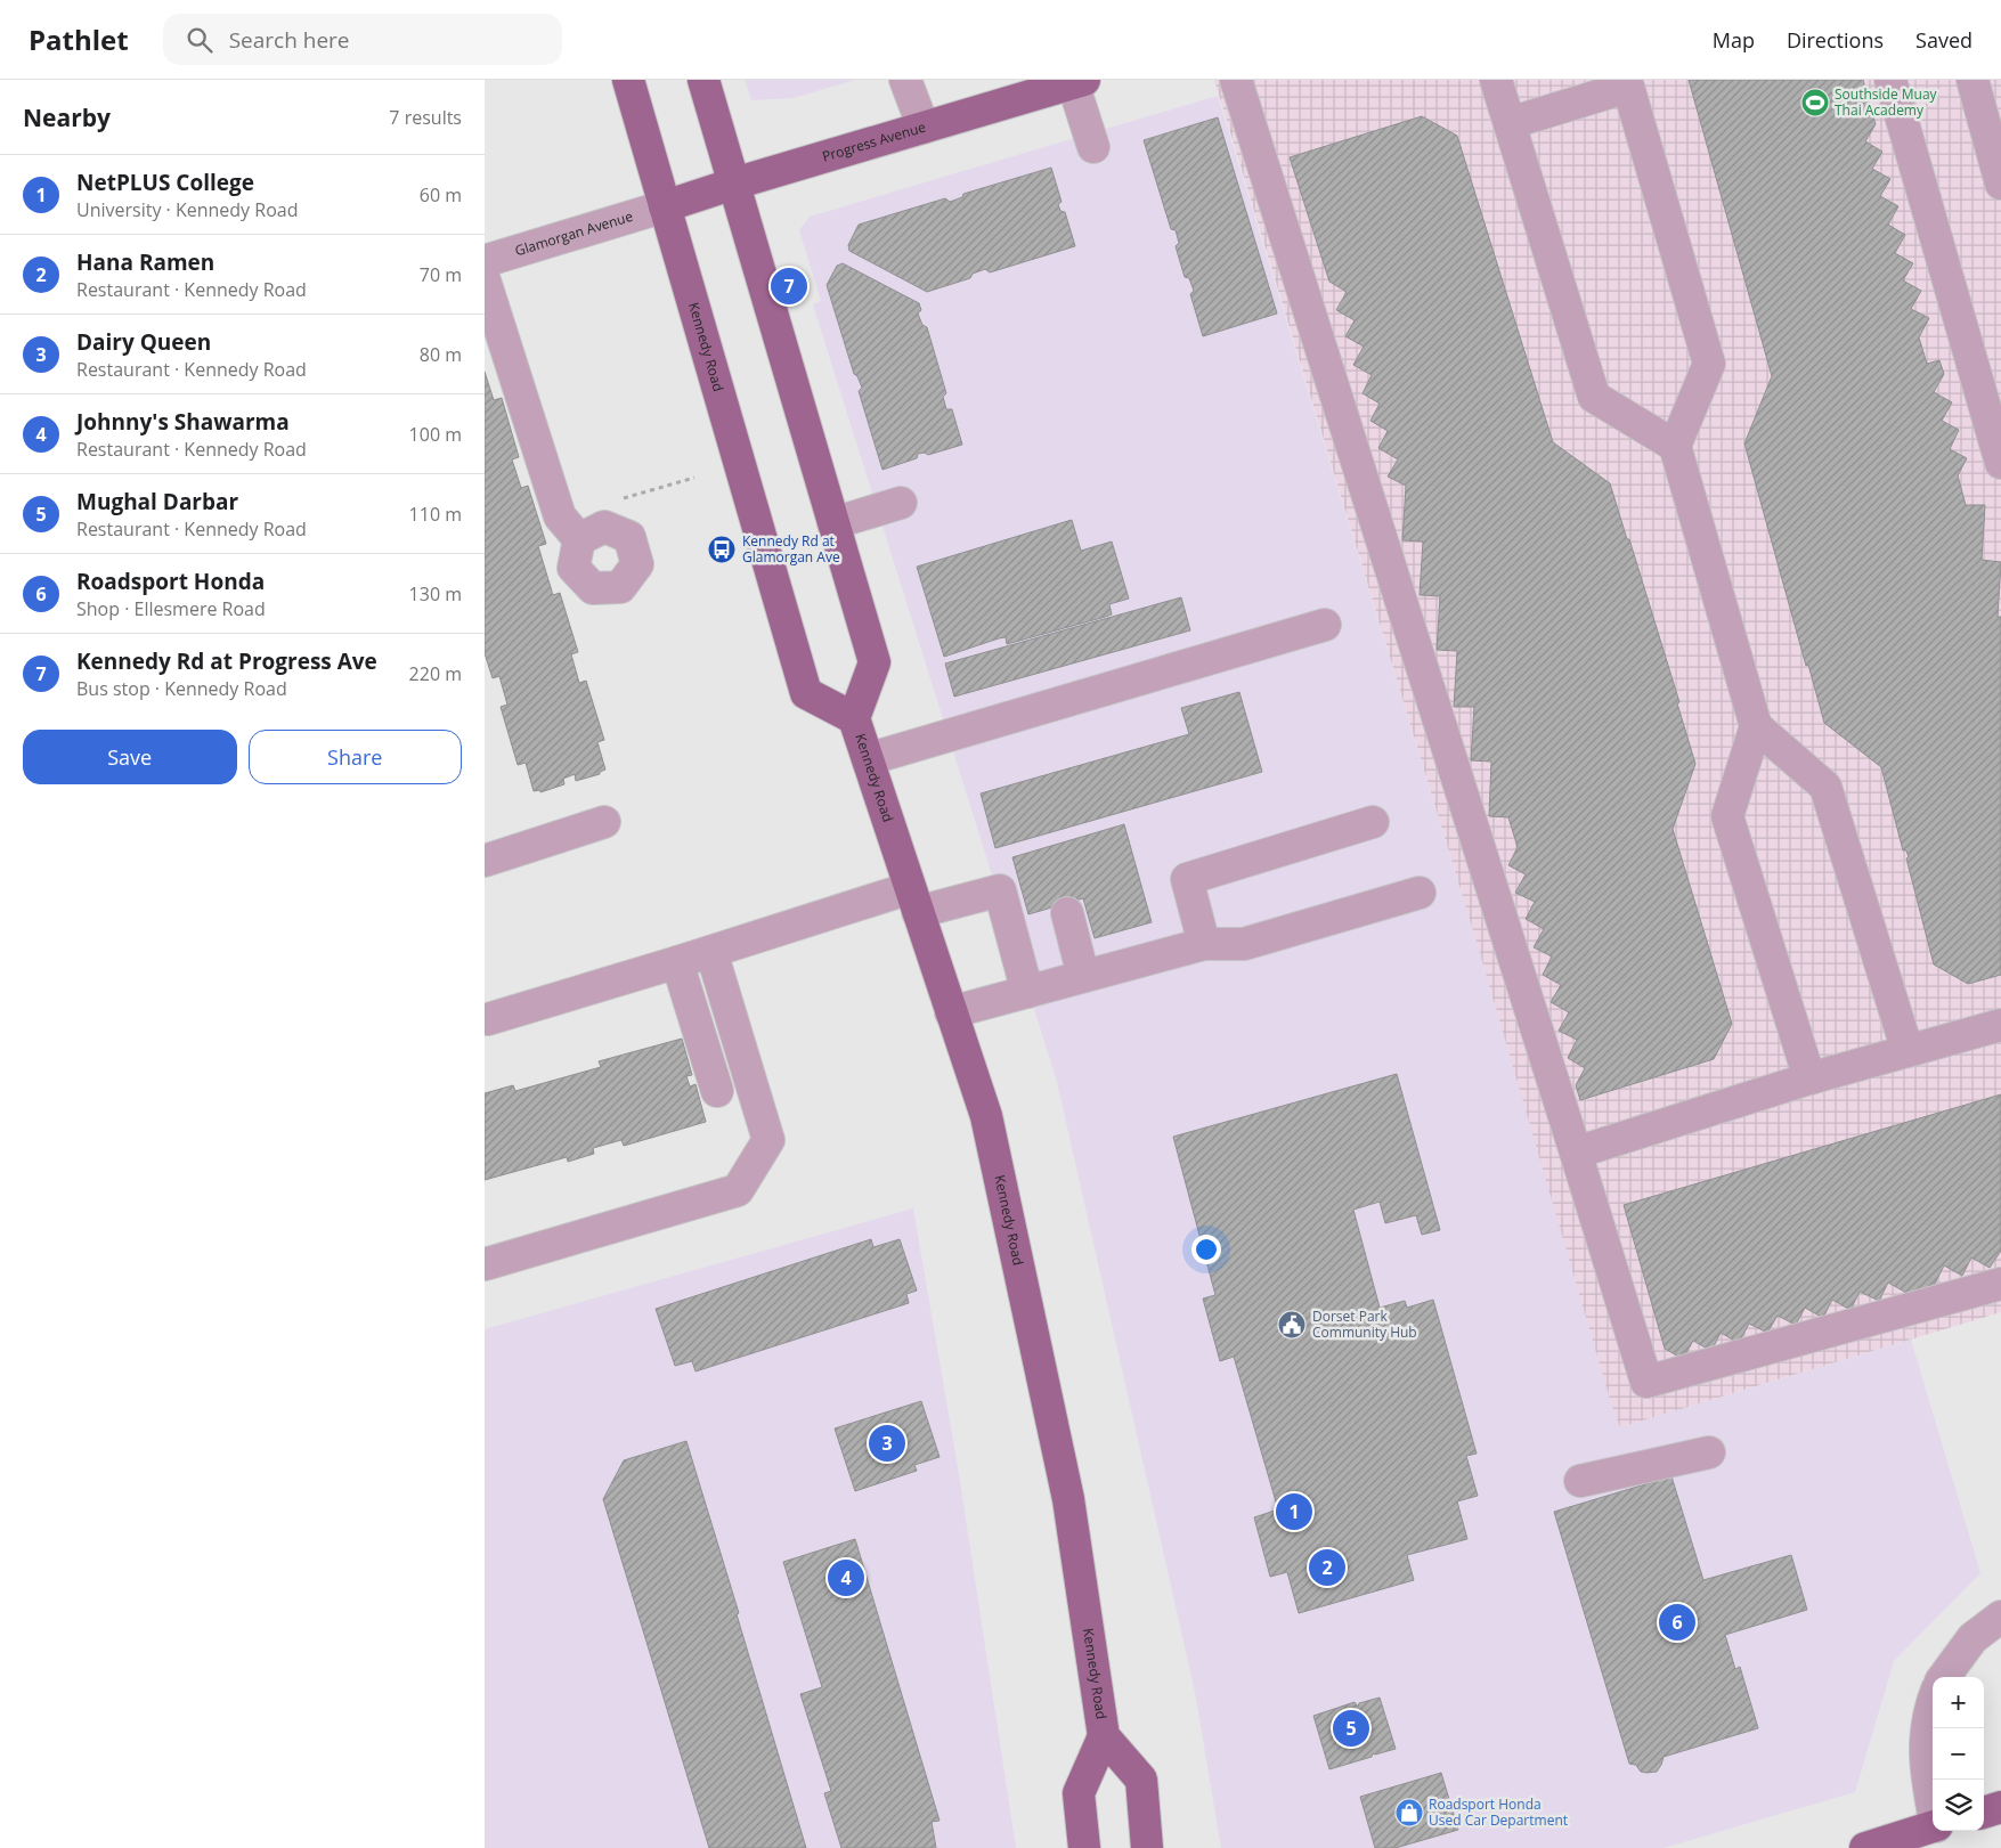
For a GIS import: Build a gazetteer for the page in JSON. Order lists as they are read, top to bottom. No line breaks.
{"streets":{"main road":["Progress Avenue","Kennedy Road"],"street":["Glamorgan Avenue"]},"crossings":[["Progress Avenue","Glamorgan Avenue"],["Progress Avenue","Kennedy Road"],["Glamorgan Avenue","Kennedy Road"]],"places":{"sports":["Southside Muay Thai Academy"],"bus stop":["Kennedy Rd at Glamorgan Ave"],"public building":["Dorset Park Community Hub"],"shop":["Roadsport Honda Used Car Department"]},"page":{"header":"Pathlet","search":"Search here","nav":["Map","Directions","Saved"],"heading":["Nearby","7 results"],"list":[{"mark":"1","name":"NetPLUS College","note":"University · Kennedy Road","value":"60 m"},{"mark":"2","name":"Hana Ramen","note":"Restaurant · Kennedy Road","value":"70 m"},{"mark":"3","name":"Dairy Queen","note":"Restaurant · Kennedy Road","value":"80 m"},{"mark":"4","name":"Johnny's Shawarma","note":"Restaurant · Kennedy Road","value":"100 m"},{"mark":"5","name":"Mughal Darbar","note":"Restaurant · Kennedy Road","value":"110 m"},{"mark":"6","name":"Roadsport Honda","note":"Shop · Ellesmere Road","value":"130 m"},{"mark":"7","name":"Kennedy Rd at Progress Ave","note":"Bus stop · Kennedy Road","value":"220 m"}],"pins":["7","3","1","2","4","6","5"],"buttons":["Save","Share"],"map_buttons":["+","−"]}}
